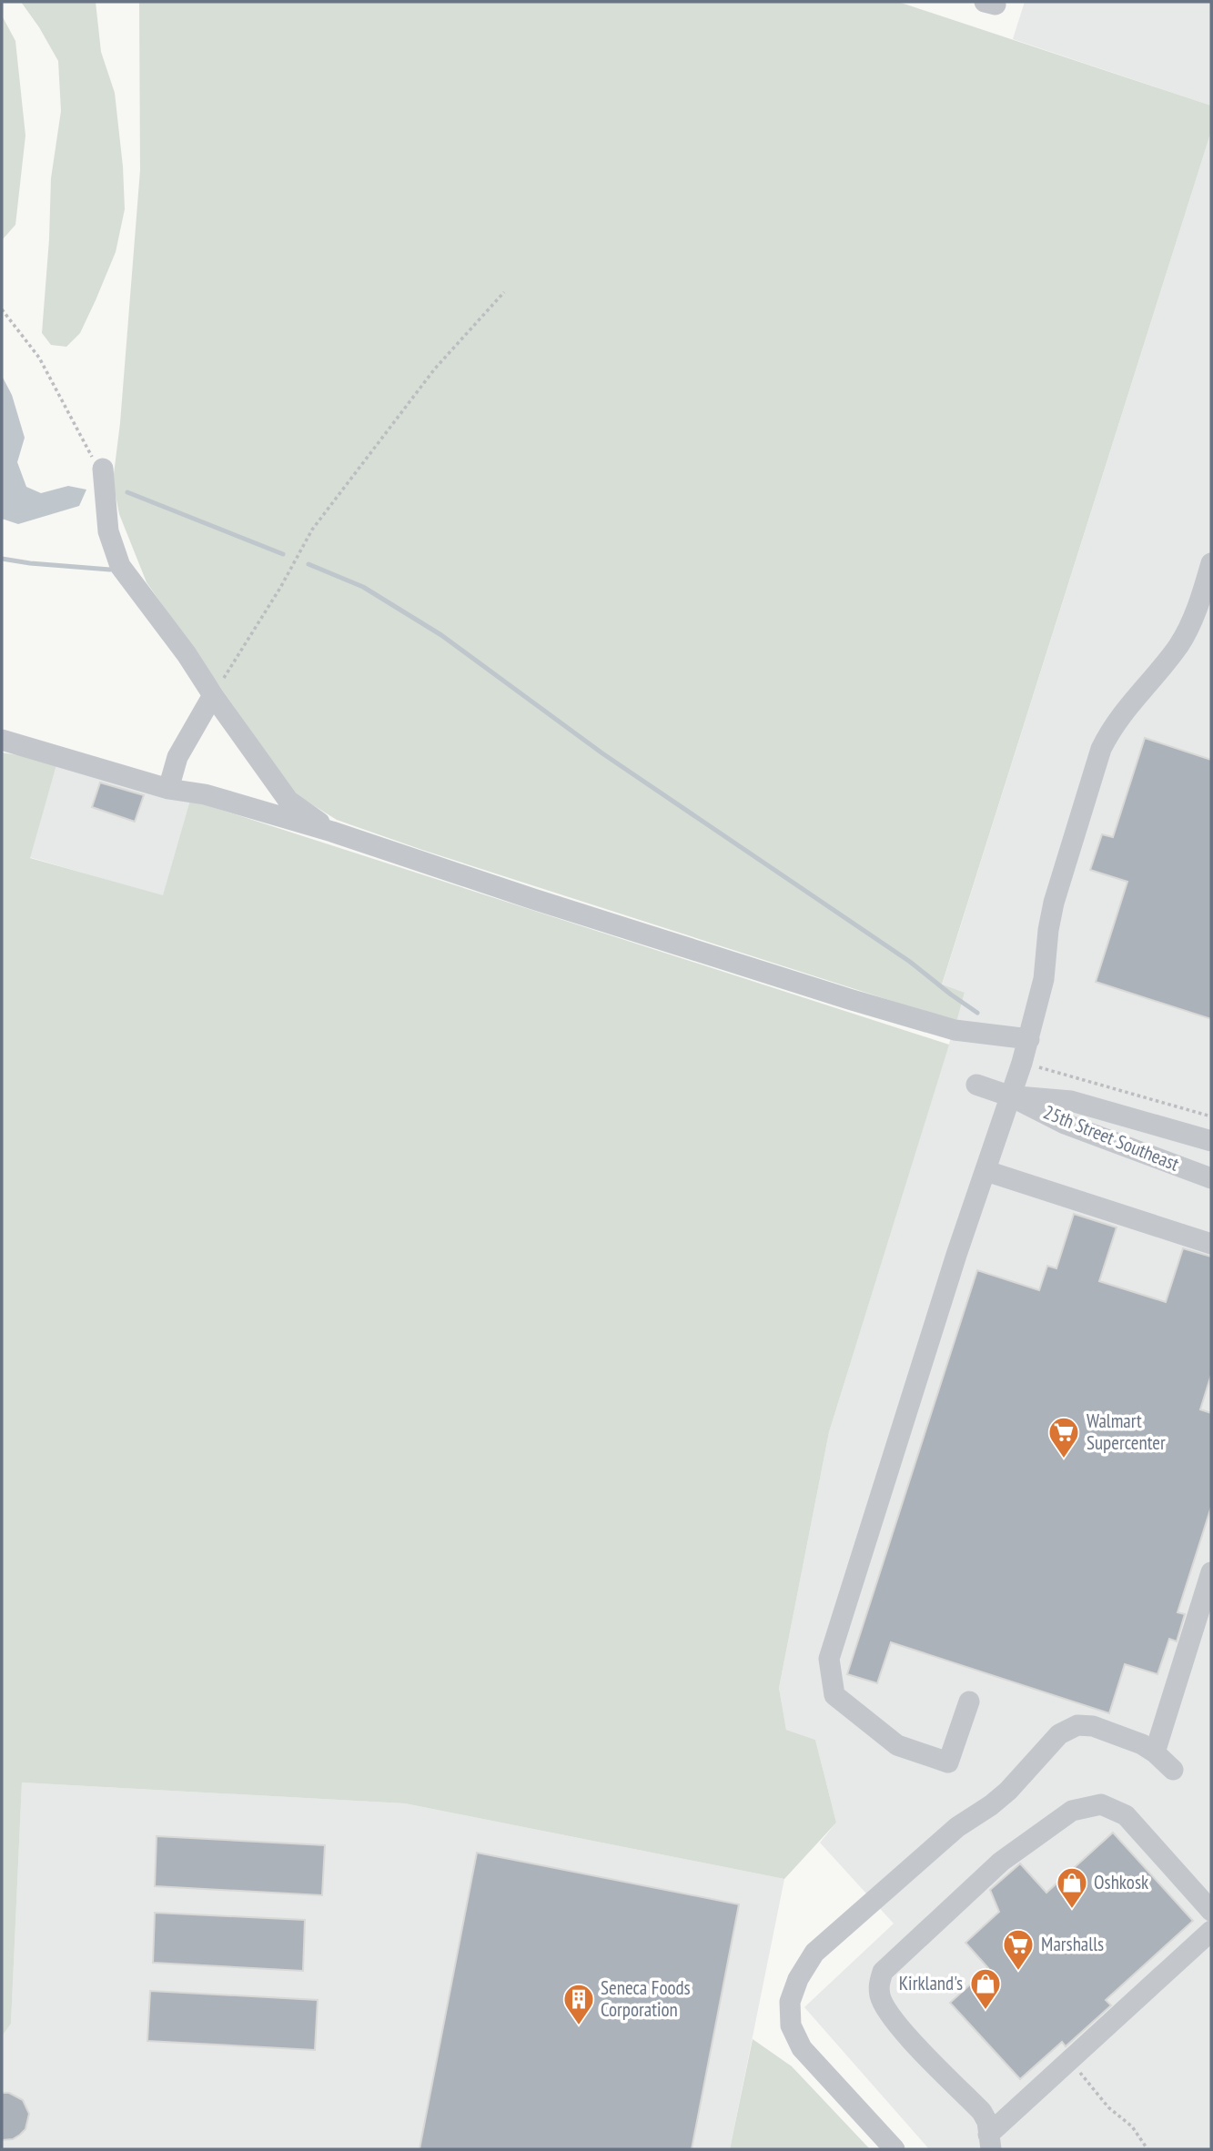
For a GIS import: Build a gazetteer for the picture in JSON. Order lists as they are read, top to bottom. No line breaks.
{"streets":{"street":["25th Street Southeast"]},"places":{"supermarket":["Walmart Supercenter","Marshalls"],"shop":["Oshkosk","Kirkland's"],"building":["Seneca Foods Corporation"]}}
